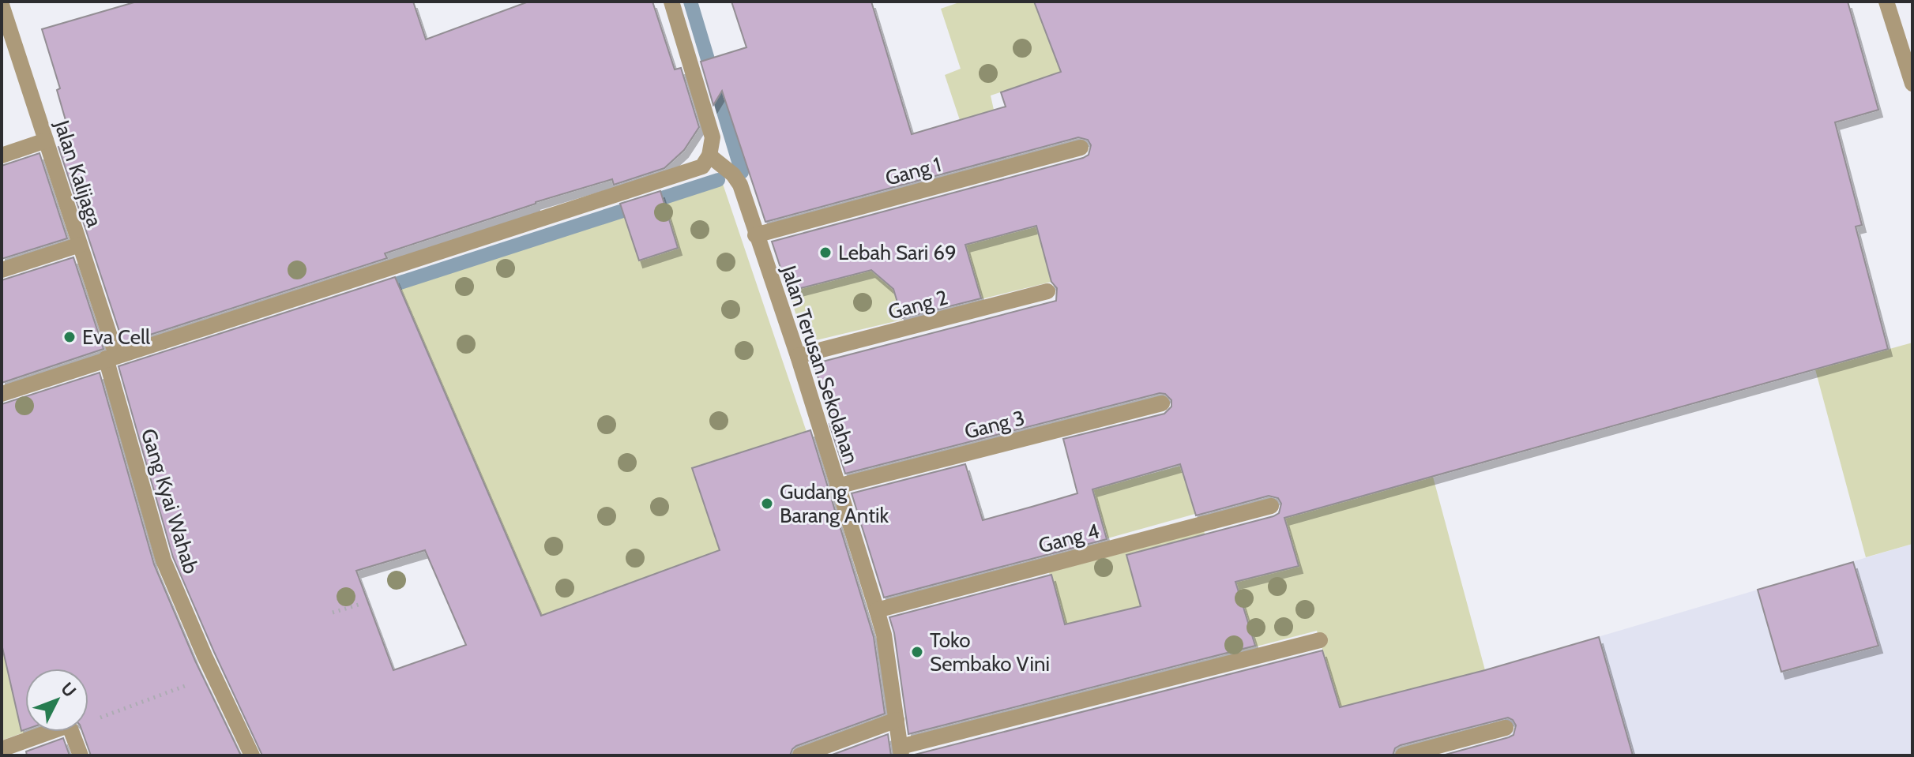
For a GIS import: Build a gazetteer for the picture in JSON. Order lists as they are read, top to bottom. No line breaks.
{"streets":{"street":["Gang 1","Jalan Kalijaga","Gang 2","Jalan Terusan Sekolahan","Gang 3","Gang Kyai Wahab","Gang 4"]},"crossings":[["Gang 1","Jalan Terusan Sekolahan"],["Jalan Kalijaga","Gang Kyai Wahab"],["Gang 2","Jalan Terusan Sekolahan"],["Jalan Terusan Sekolahan","Gang 3"],["Jalan Terusan Sekolahan","Gang 4"]],"places":["Lebah Sari 69","Eva Cell","Gudang Barang Antik","Toko Sembako Vini"],"north":"top right"}
